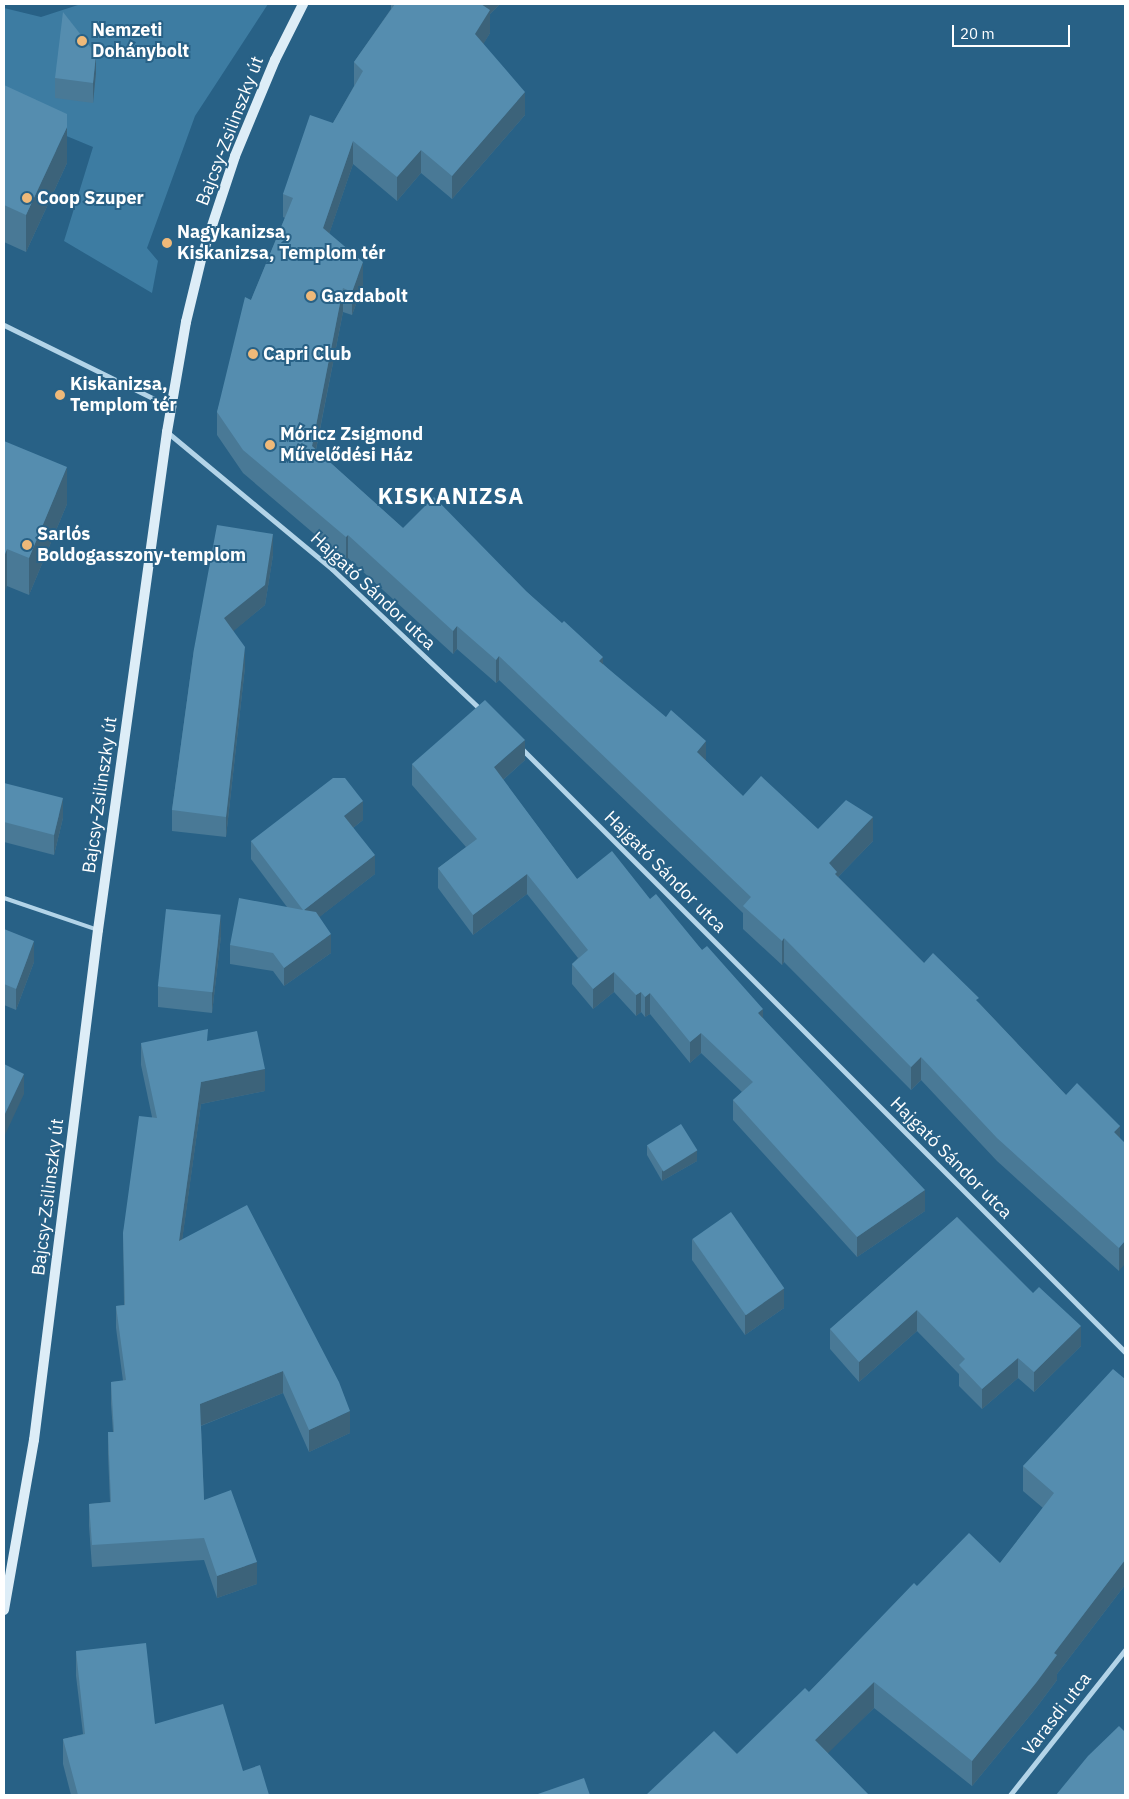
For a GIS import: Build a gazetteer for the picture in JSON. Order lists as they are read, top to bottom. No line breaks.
{"streets":{"street":["Bajcsy-Zsilinszky út","Hajgató Sándor utca","Varasdi utca"]},"crossings":[["Bajcsy-Zsilinszky út","Hajgató Sándor utca"]],"districts":["KISKANIZSA"],"places":["Nemzeti Dohánybolt","Coop Szuper","Nagykanizsa, Kiskanizsa, Templom tér","Gazdabolt","Capri Club","Kiskanizsa, Templom tér","Móricz Zsigmond Művelődési Ház","Sarlós Boldogasszony-templom"],"scale_bar":"20 m"}
